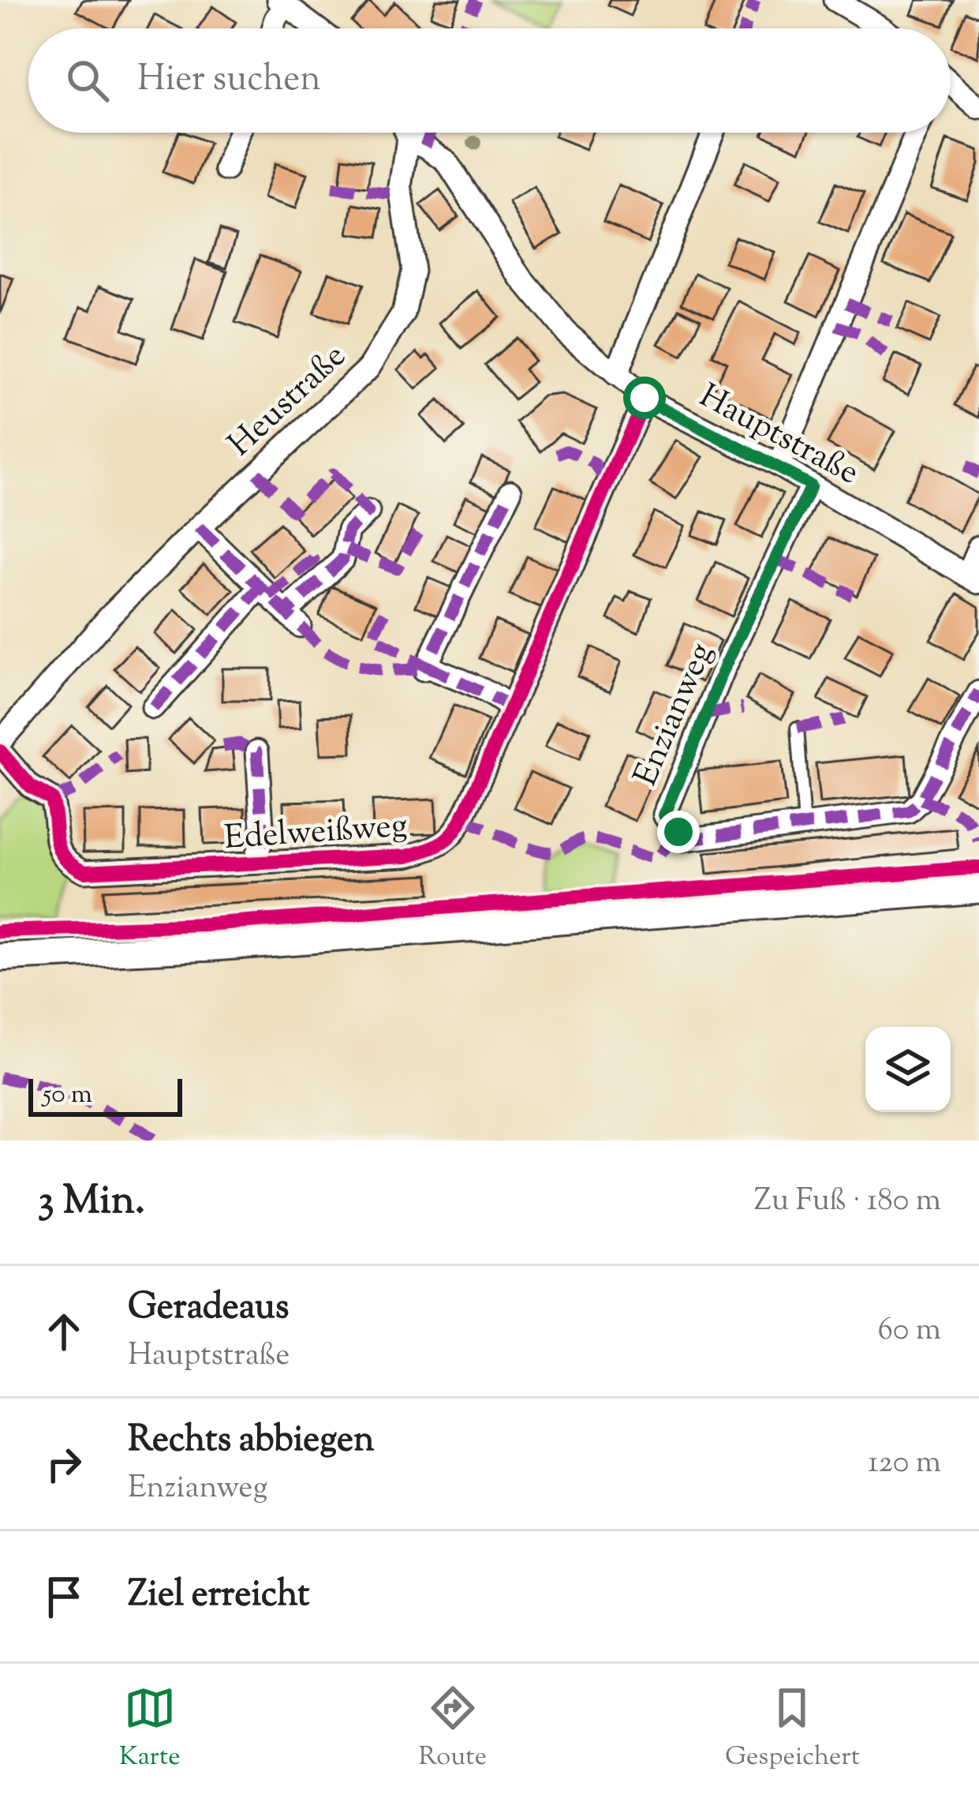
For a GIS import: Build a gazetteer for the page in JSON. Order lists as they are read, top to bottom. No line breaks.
{"streets":{"street":["Heustraße","Hauptstraße","Enzianweg","Edelweißweg"]},"crossings":[["Heustraße","Hauptstraße"],["Hauptstraße","Enzianweg"],["Hauptstraße","Edelweißweg"]],"scale_bar":"50 m","page":{"search":"Hier suchen","scale":"50 m","heading":["3 Min.","Zu Fuß · 180 m"],"list":[["Geradeaus","Hauptstraße","60 m"],["Rechts abbiegen","Enzianweg","120 m"],"Ziel erreicht"],"nav":["Karte","Route","Gespeichert"]}}
